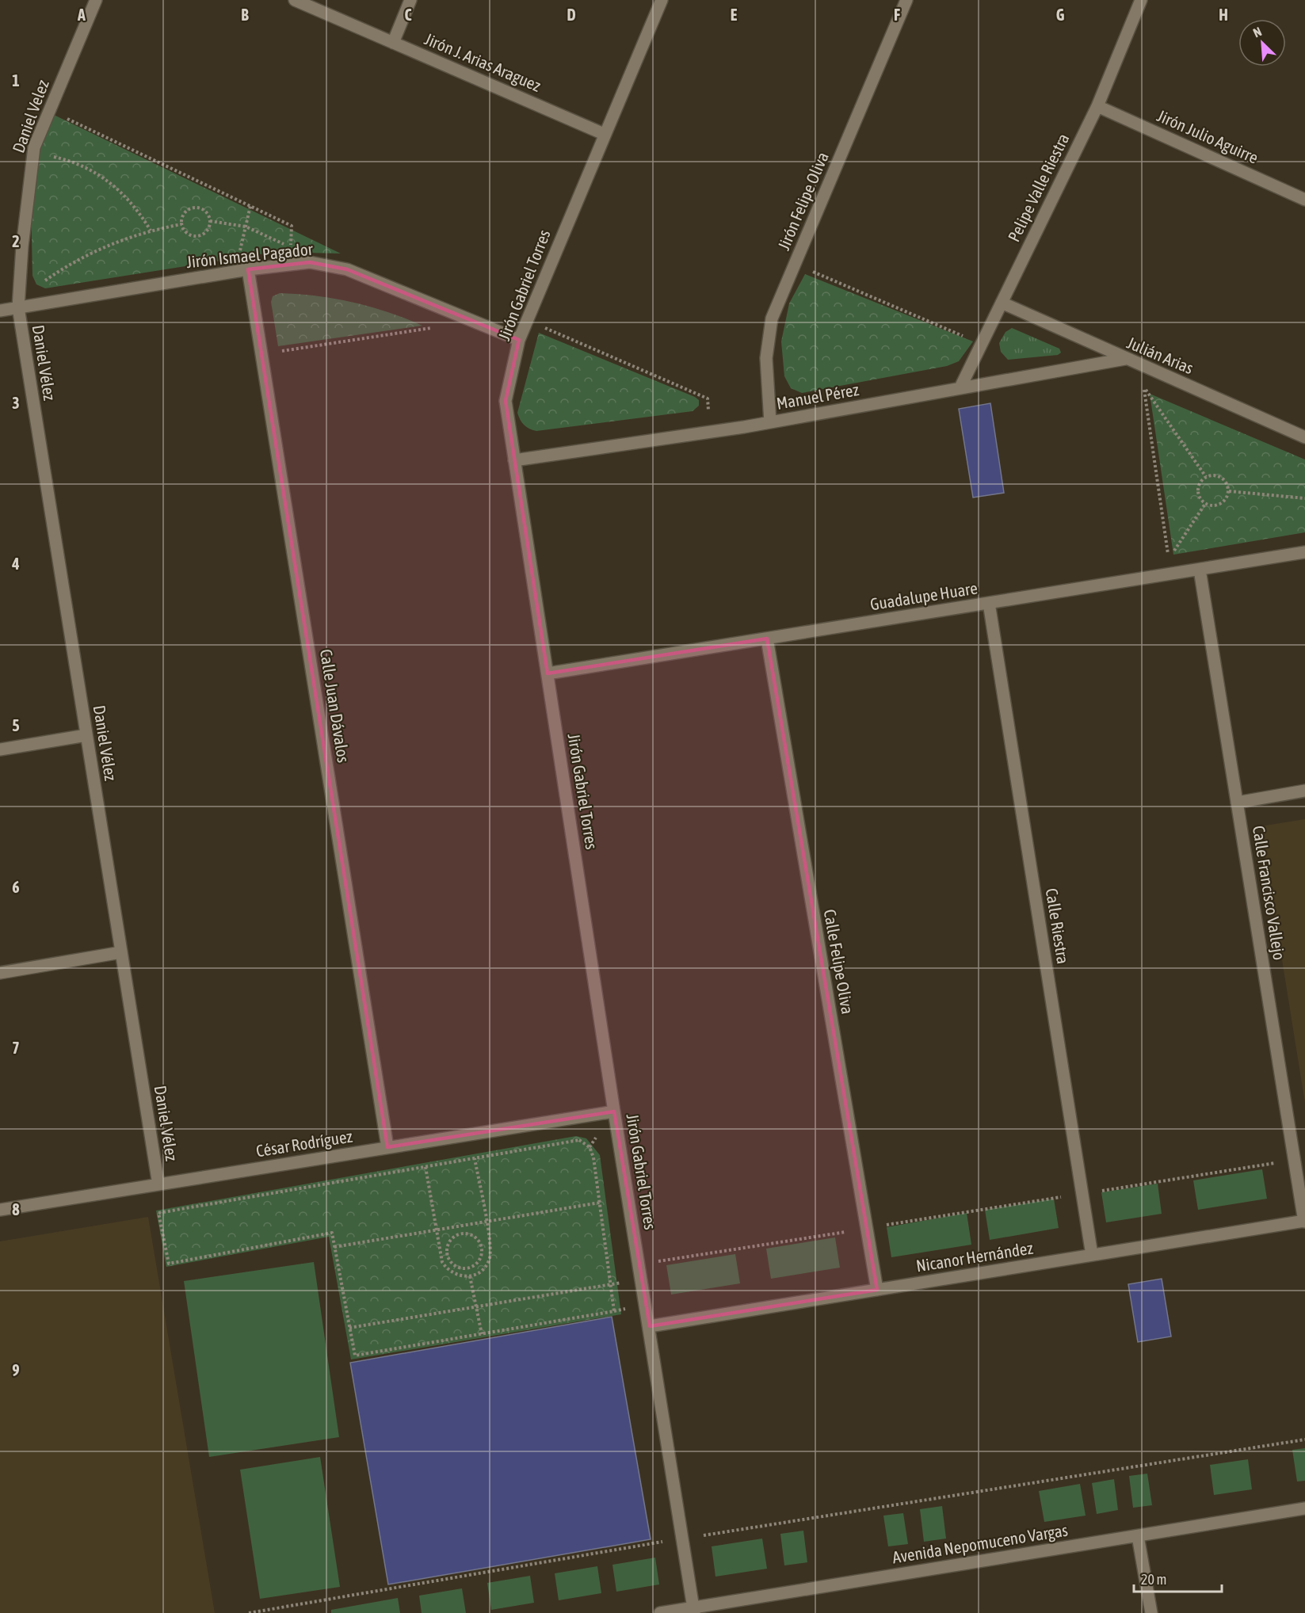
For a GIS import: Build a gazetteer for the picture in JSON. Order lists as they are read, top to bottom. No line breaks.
{"streets":{"street":["Jirón J. Arias Araguez","Daniel Velez","Jirón Julio Aguirre","Pelipe Valle Riestra","Jirón Felipe Oliva","Jirón Ismael Pagador","Jirón Gabriel Torres","Julián Arias","Daniel Vélez","Manuel Pérez","Guadalupe Huare","Calle Juan Dávalos","Calle Francisco Vallejo","Calle Riestra","Calle Felipe Oliva","César Rodríguez","Nicanor Hernández","Avenida Nepomuceno Vargas"]},"crossings":[["Jirón J. Arias Araguez","Jirón Gabriel Torres"],["Daniel Velez","Jirón Ismael Pagador"],["Daniel Velez","Daniel Vélez"],["Jirón Julio Aguirre","Pelipe Valle Riestra"],["Pelipe Valle Riestra","Julián Arias"],["Pelipe Valle Riestra","Manuel Pérez"],["Jirón Felipe Oliva","Manuel Pérez"],["Jirón Ismael Pagador","Jirón Gabriel Torres"],["Jirón Ismael Pagador","Daniel Vélez"],["Jirón Ismael Pagador","Calle Juan Dávalos"],["Jirón Gabriel Torres","Manuel Pérez"],["Jirón Gabriel Torres","Guadalupe Huare"],["Jirón Gabriel Torres","César Rodríguez"],["Jirón Gabriel Torres","Nicanor Hernández"],["Jirón Gabriel Torres","Avenida Nepomuceno Vargas"],["Julián Arias","Manuel Pérez"],["Daniel Vélez","César Rodríguez"],["Guadalupe Huare","Calle Francisco Vallejo"],["Guadalupe Huare","Calle Riestra"],["Guadalupe Huare","Calle Felipe Oliva"],["Calle Juan Dávalos","César Rodríguez"],["Calle Francisco Vallejo","Nicanor Hernández"],["Calle Riestra","Nicanor Hernández"],["Calle Felipe Oliva","Nicanor Hernández"]],"scale_bar":"20 m","north":"top left","grid":{"columns":["A","B","C","D","E","F","G","H"],"rows":["1","2","3","4","5","6","7","8","9"]}}
